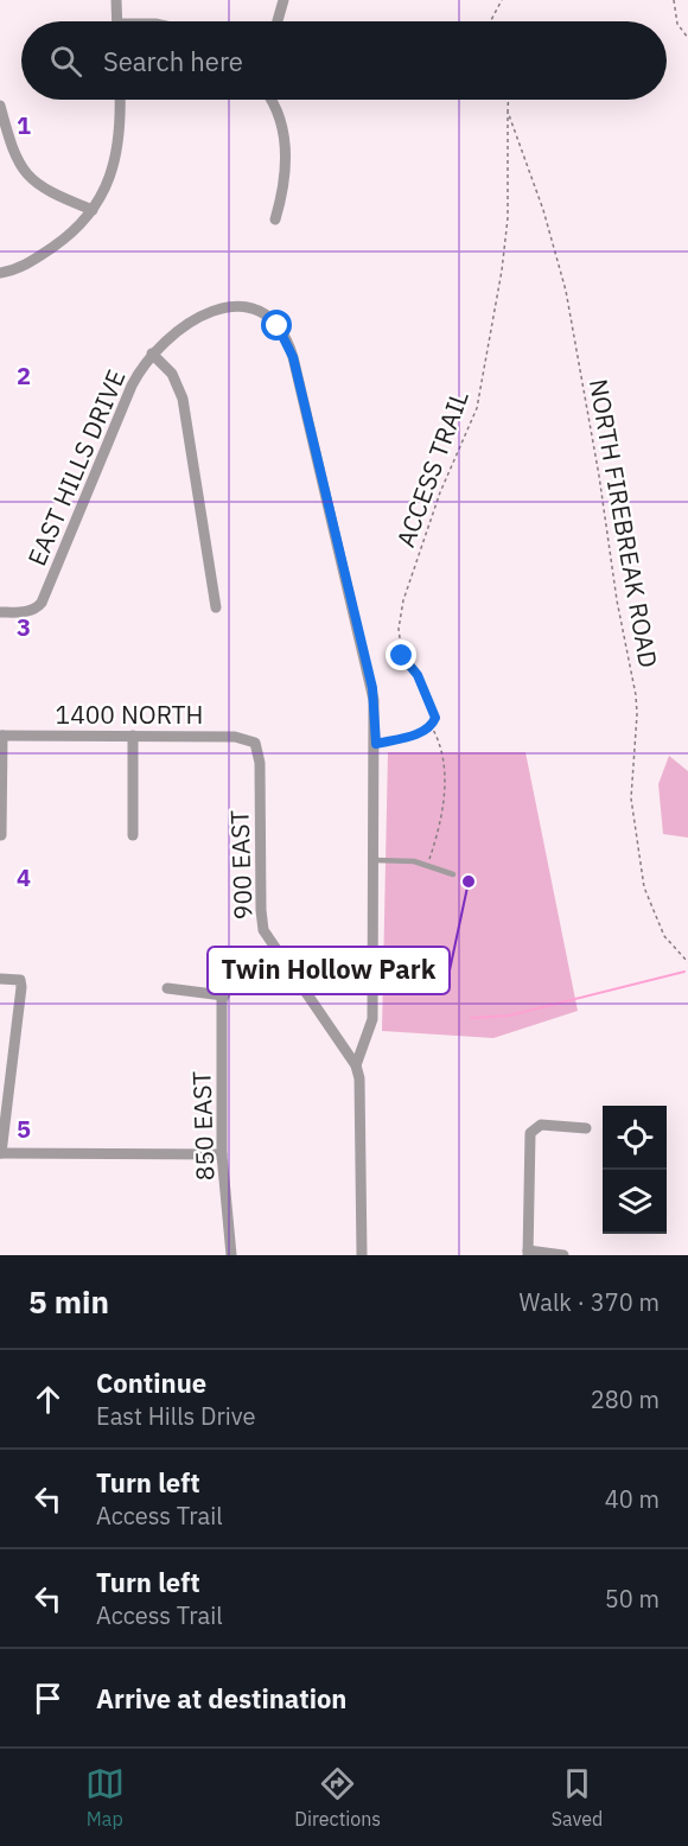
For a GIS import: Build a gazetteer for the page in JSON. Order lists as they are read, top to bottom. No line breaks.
{"streets":{"street":["EAST HILLS DRIVE","1400 NORTH","900 EAST","850 EAST"],"path":["ACCESS TRAIL","NORTH FIREBREAK ROAD"]},"crossings":[["EAST HILLS DRIVE","900 EAST"],["ACCESS TRAIL","NORTH FIREBREAK ROAD"],["1400 NORTH","900 EAST"]],"places":["Twin Hollow Park"],"page":{"search":"Search here","heading":["5 min","Walk · 370 m"],"list":[["Continue","East Hills Drive","280 m"],["Turn left","Access Trail","40 m"],["Turn left","Access Trail","50 m"],"Arrive at destination"],"nav":["Map","Directions","Saved"]},"grid":{"rows":["1","2","3","4","5"]}}
